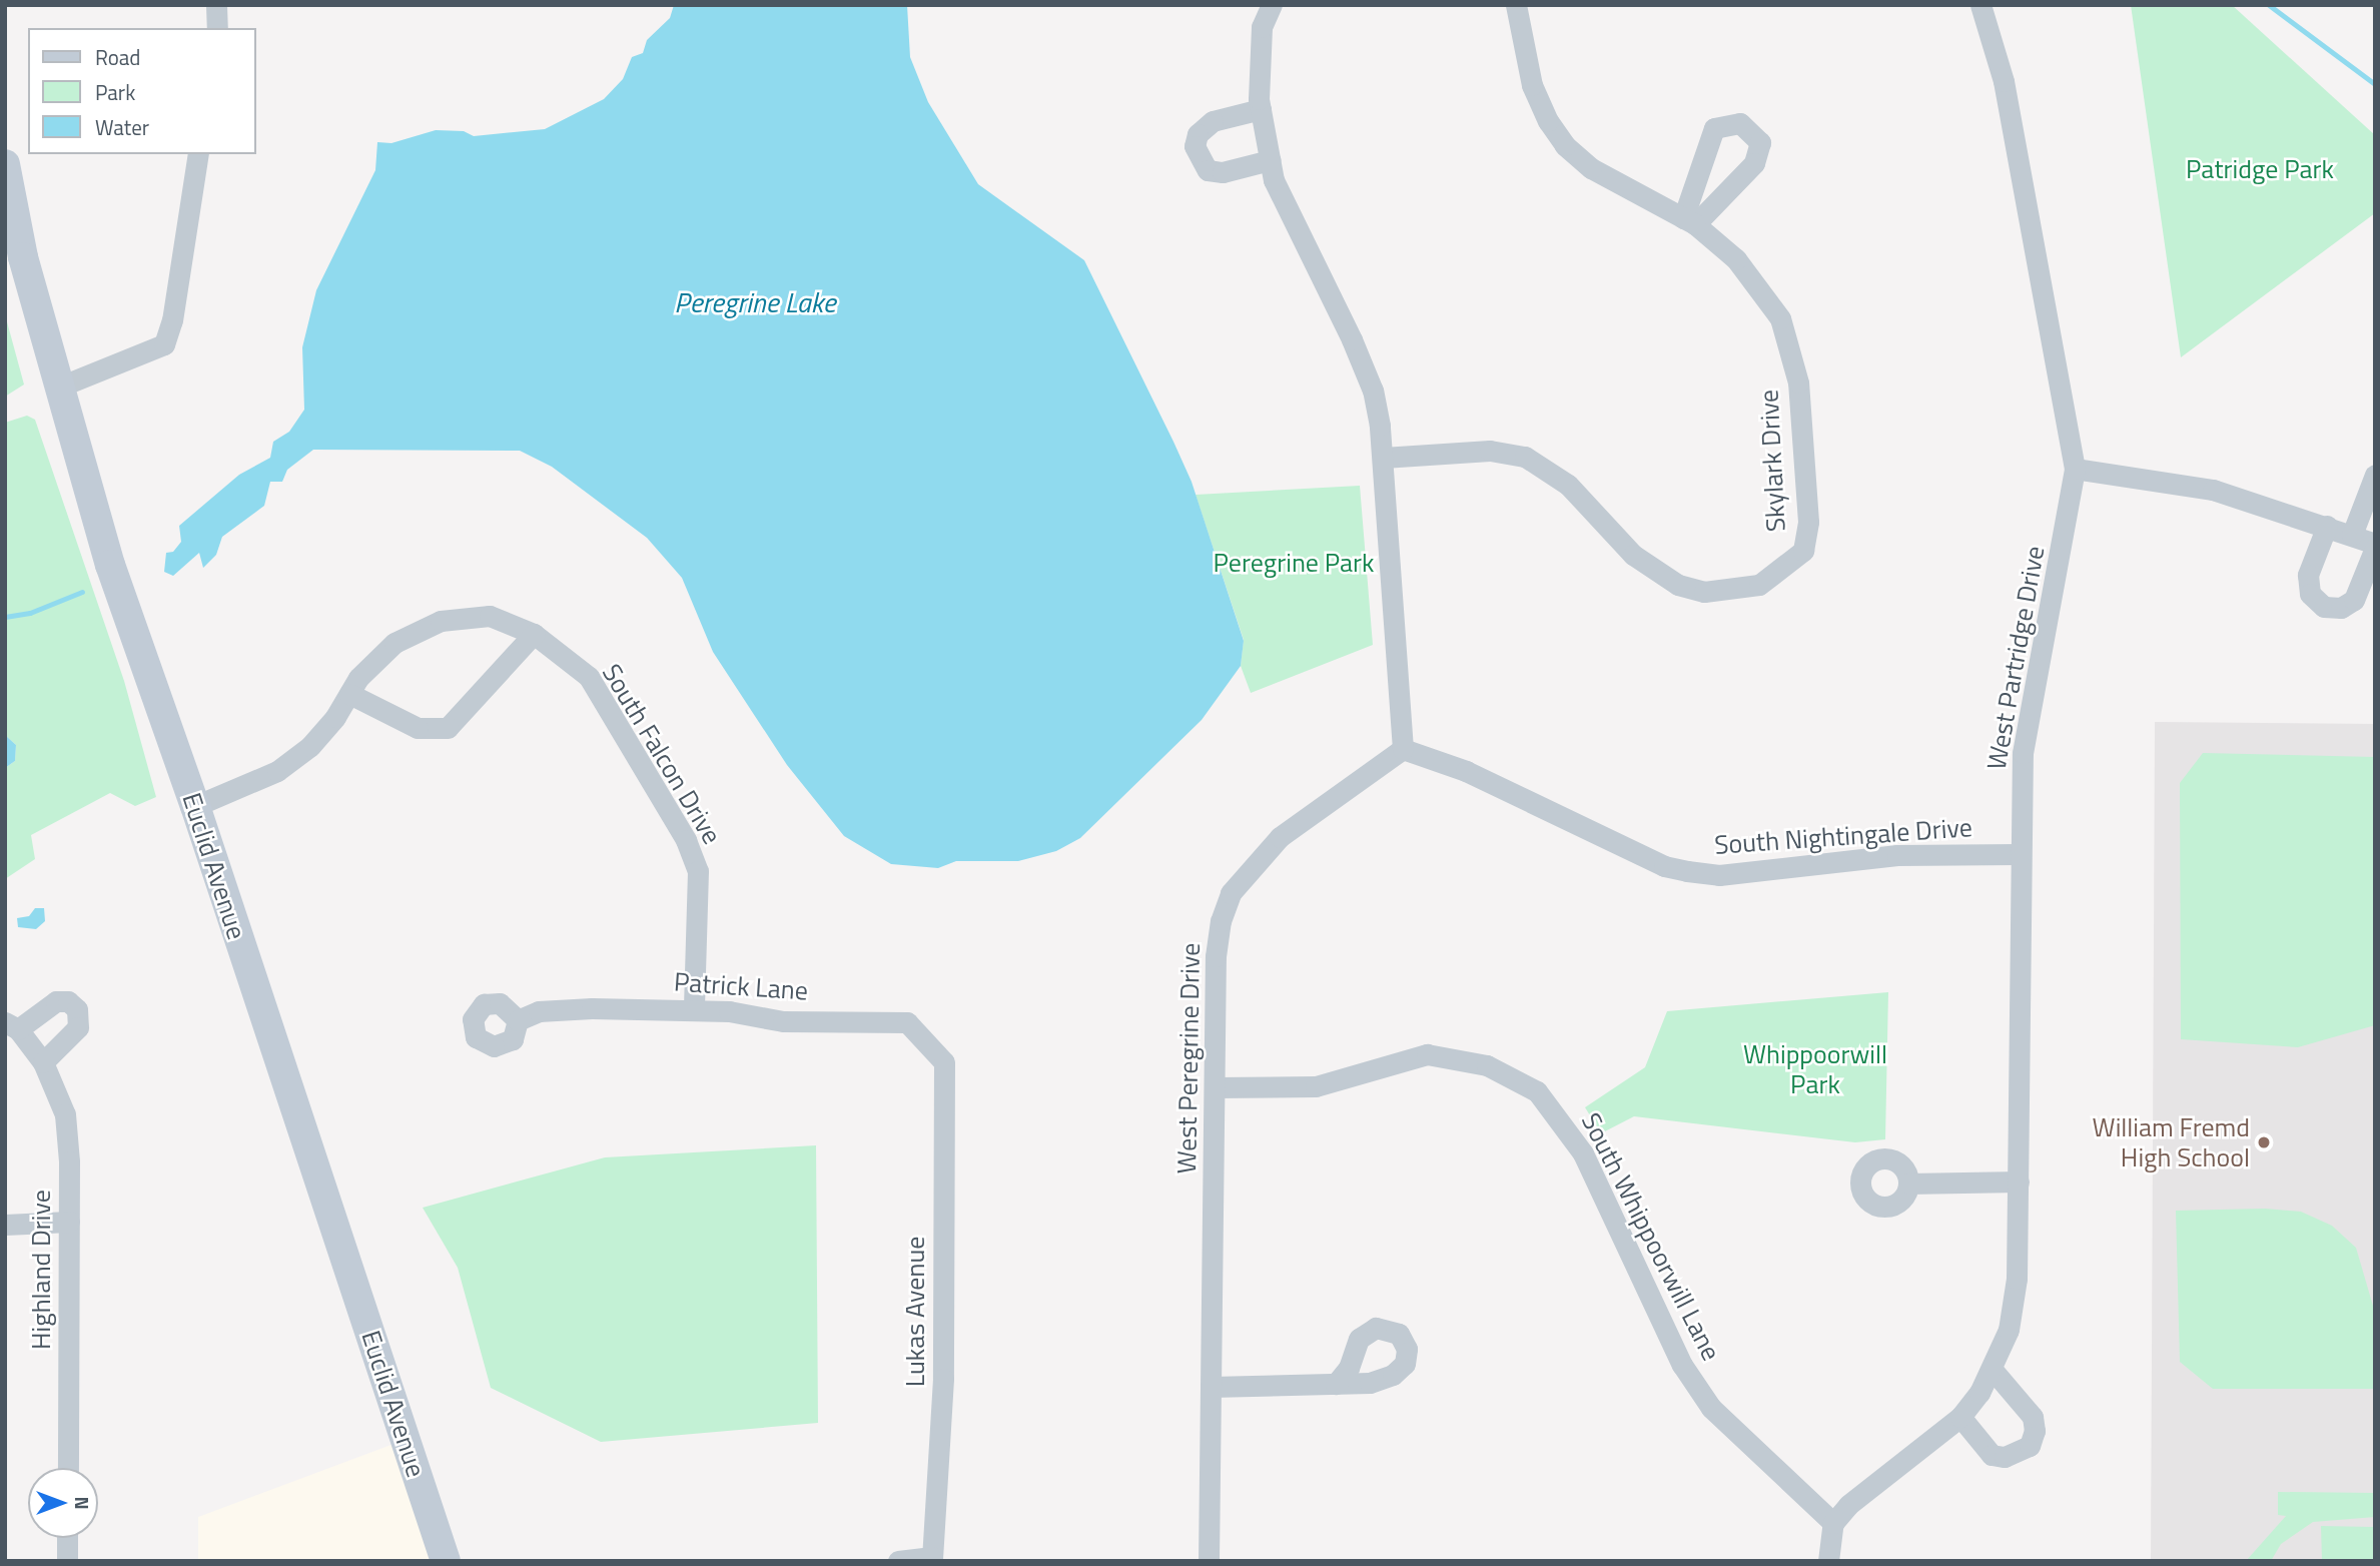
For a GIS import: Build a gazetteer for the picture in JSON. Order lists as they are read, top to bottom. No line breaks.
{"streets":{"main road":["Euclid Avenue"],"street":["Skylark Drive","West Partridge Drive","South Falcon Drive","South Nightingale Drive","Patrick Lane","West Peregrine Drive","South Whippoorwill Lane","Highland Drive","Lukas Avenue"]},"crossings":[["West Partridge Drive","South Nightingale Drive"],["West Partridge Drive","South Whippoorwill Lane"],["South Falcon Drive","Euclid Avenue"],["South Falcon Drive","Patrick Lane"],["South Nightingale Drive","West Peregrine Drive"],["Patrick Lane","Lukas Avenue"],["West Peregrine Drive","South Whippoorwill Lane"]],"water":["Peregrine Lake"],"parks":["Patridge Park","Peregrine Park","Whippoorwill Park"],"places":["William Fremd High School"],"legend":["Road","Park","Water"],"north":"right"}
